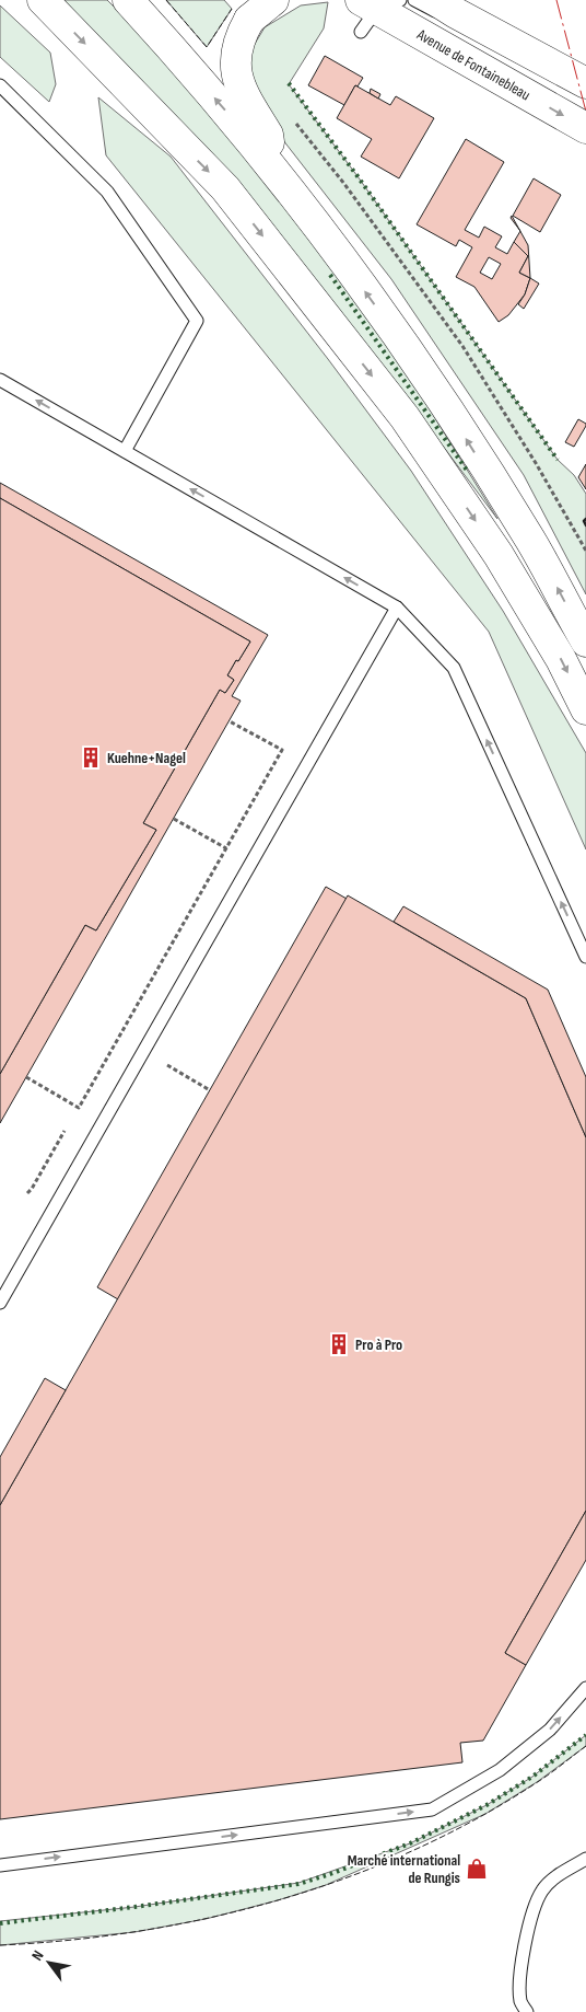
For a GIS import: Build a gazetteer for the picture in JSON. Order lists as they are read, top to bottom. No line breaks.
{"streets":{"main road":["Avenue de Fontainebleau"]},"places":{"building":["Kuehne+Nagel","Pro à Pro"],"shop":["Marché international de Rungis"]},"north":"top left"}
